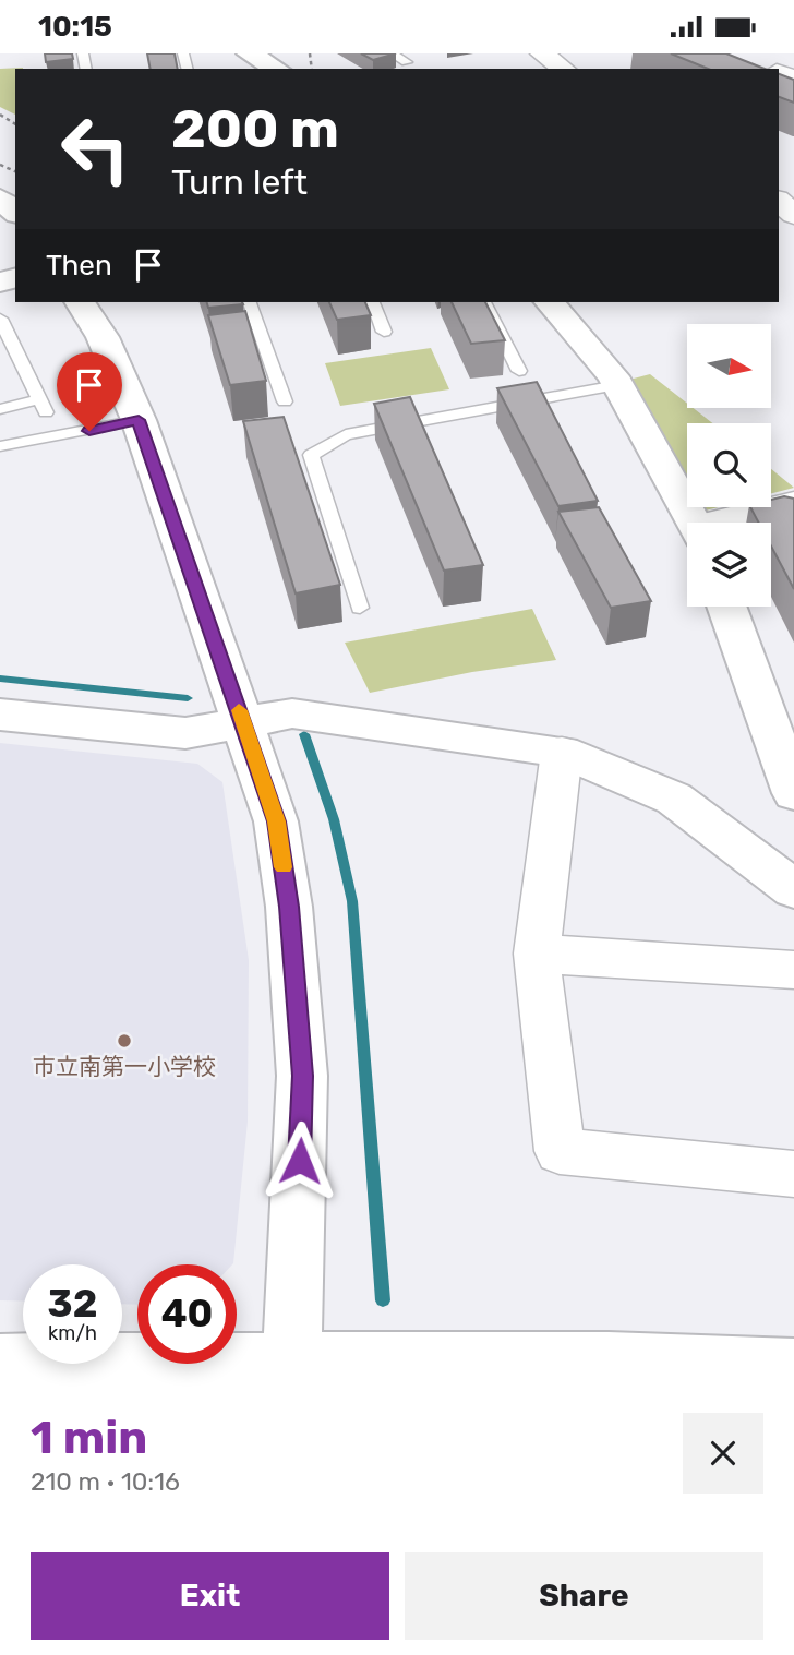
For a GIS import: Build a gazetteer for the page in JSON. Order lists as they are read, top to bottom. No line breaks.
{"places":["市立南第一小学校"],"north":"right","page":{"status":"10:15","turn":["200 m","Turn left"],"then":"Then","speed":"32 km/h","limit":"40","heading":["1 min","210 m · 10:16"],"buttons":["Exit","Share"]}}
